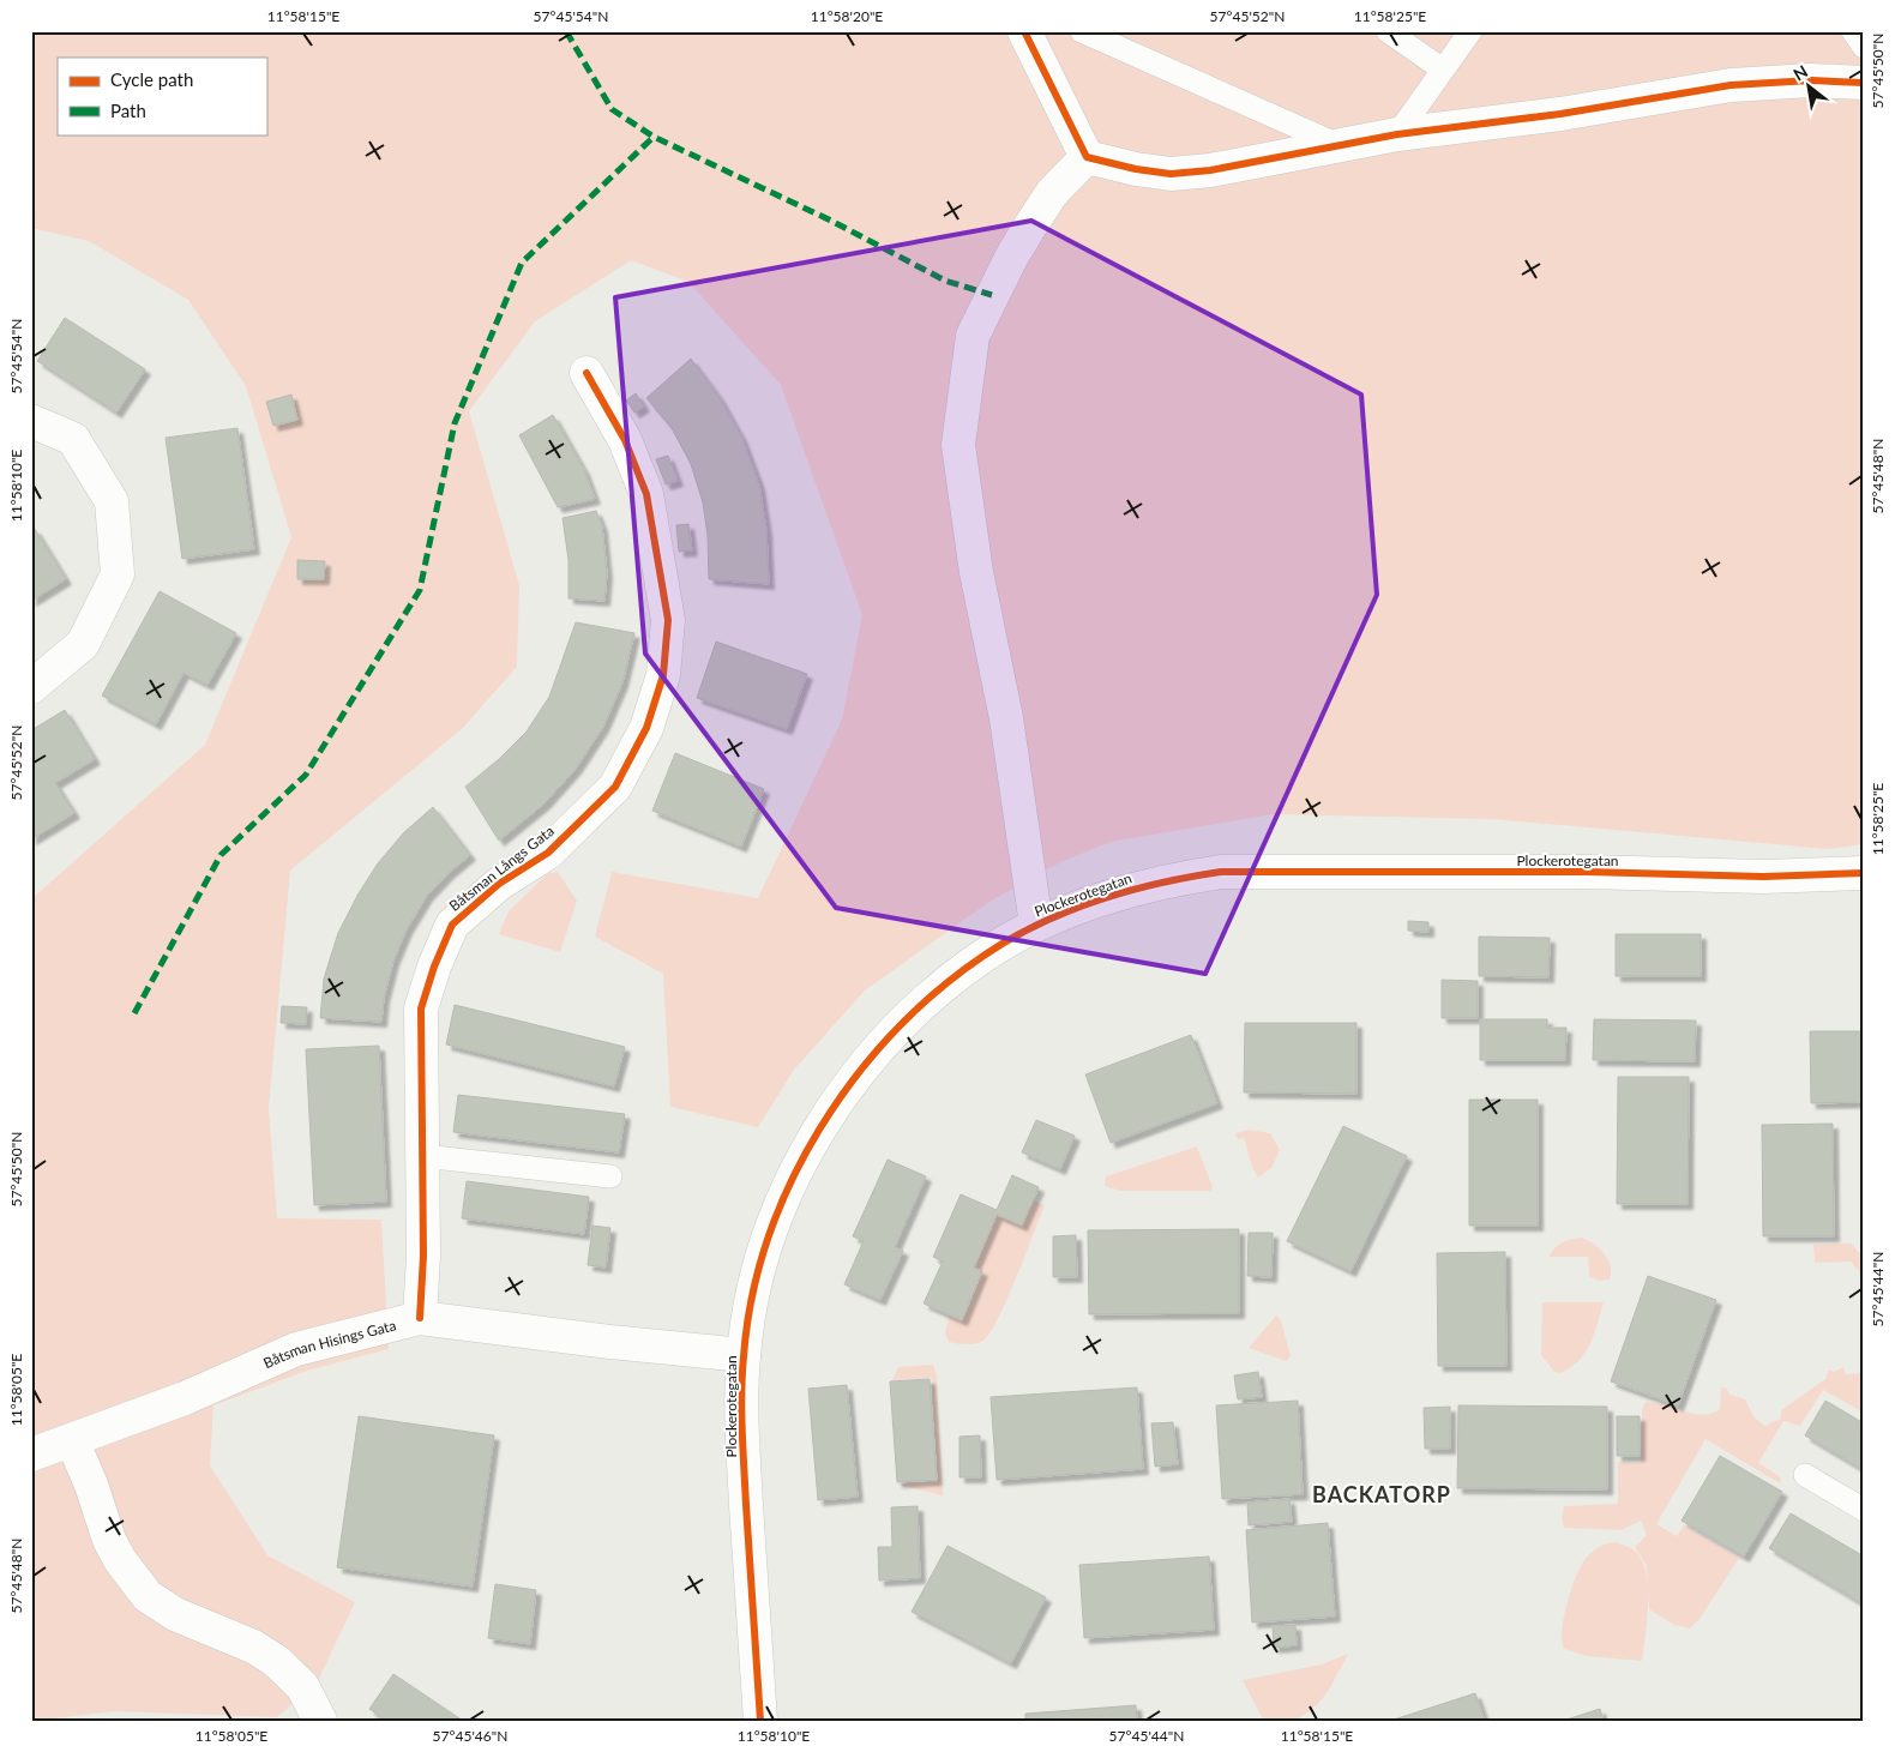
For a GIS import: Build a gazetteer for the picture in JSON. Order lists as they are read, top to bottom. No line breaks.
{"streets":{"street":["Plockerotegatan","Båtsman Långs Gata","Båtsman Hisings Gata"]},"crossings":[["Plockerotegatan","Båtsman Hisings Gata"],["Båtsman Långs Gata","Båtsman Hisings Gata"]],"districts":["BACKATORP"],"legend":["Cycle path","Path"],"north":"top left","coordinates":["11°58'15\"E","57°45'54\"N","11°58'20\"E","57°45'52\"N","11°58'25\"E","57°45'50\"N","57°45'48\"N","11°58'10\"E","57°45'44\"N","11°58'05\"E","57°45'46\"N"]}
